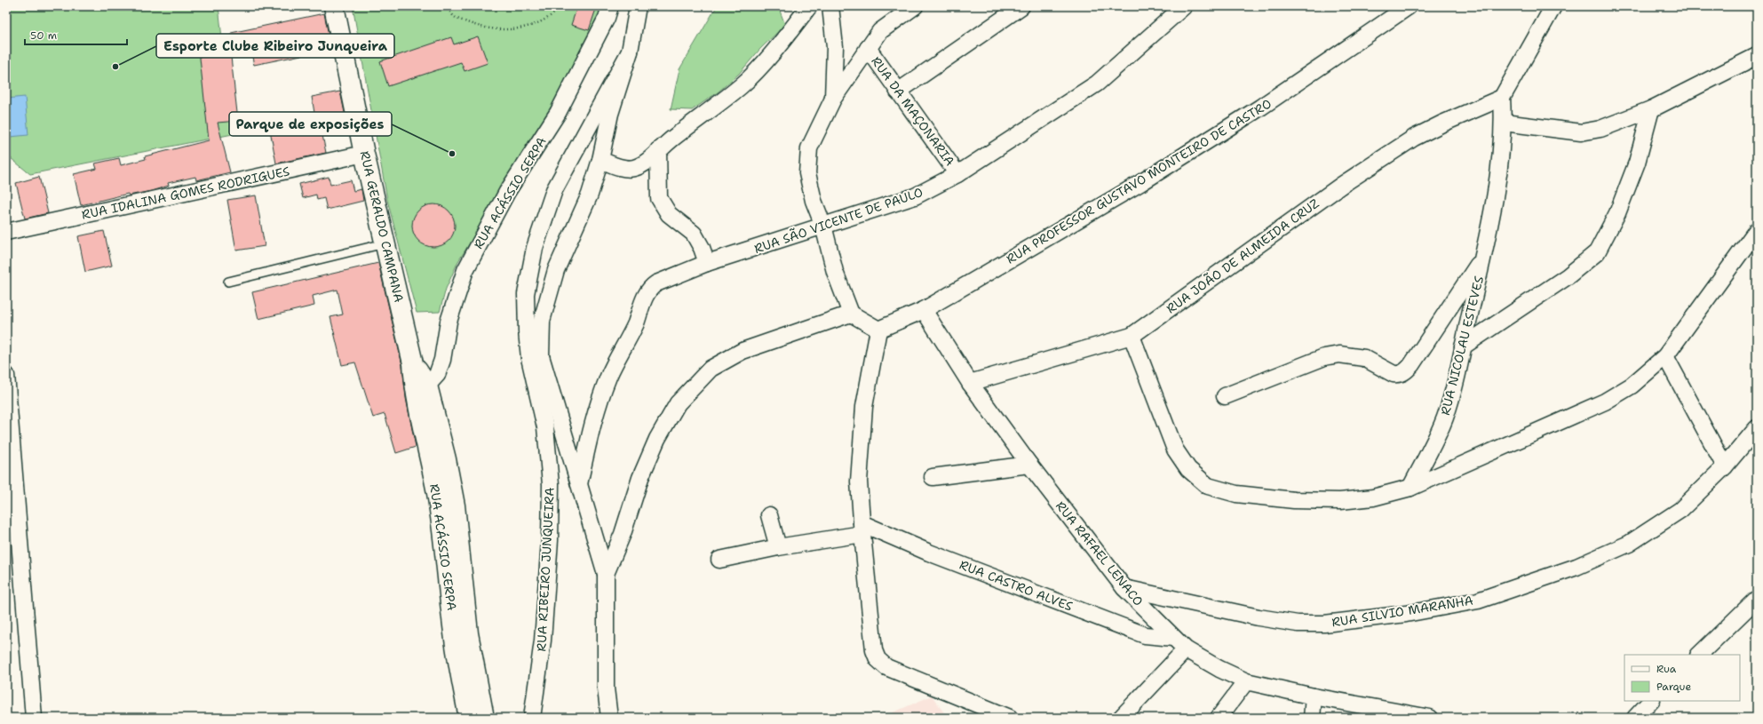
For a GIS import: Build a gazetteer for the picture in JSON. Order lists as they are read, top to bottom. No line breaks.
{"streets":{"street":["RUA DA MAÇONARIA","RUA PROFESSOR GUSTAVO MONTEIRO DE CASTRO","RUA IDALINA GOMES RODRIGUES","RUA ACÁSSIO SERPA","RUA SÃO VICENTE DE PAULO","RUA GERALDO CAMPANA","RUA JOÃO DE ALMEIDA CRUZ","RUA NICOLAU ESTEVES","RUA RAFAEL LENACO","RUA RIBEIRO JUNQUEIRA","RUA CASTRO ALVES","RUA SILVIO MARANHA"]},"crossings":[["RUA DA MAÇONARIA","RUA SÃO VICENTE DE PAULO"],["RUA PROFESSOR GUSTAVO MONTEIRO DE CASTRO","RUA RAFAEL LENACO"],["RUA IDALINA GOMES RODRIGUES","RUA GERALDO CAMPANA"],["RUA ACÁSSIO SERPA","RUA GERALDO CAMPANA"],["RUA JOÃO DE ALMEIDA CRUZ","RUA NICOLAU ESTEVES"],["RUA JOÃO DE ALMEIDA CRUZ","RUA RAFAEL LENACO"],["RUA RAFAEL LENACO","RUA CASTRO ALVES"],["RUA RAFAEL LENACO","RUA SILVIO MARANHA"]],"places":["Esporte Clube Ribeiro Junqueira","Parque de exposições"],"legend":["Rua","Parque"],"scale_bar":"50 m"}
